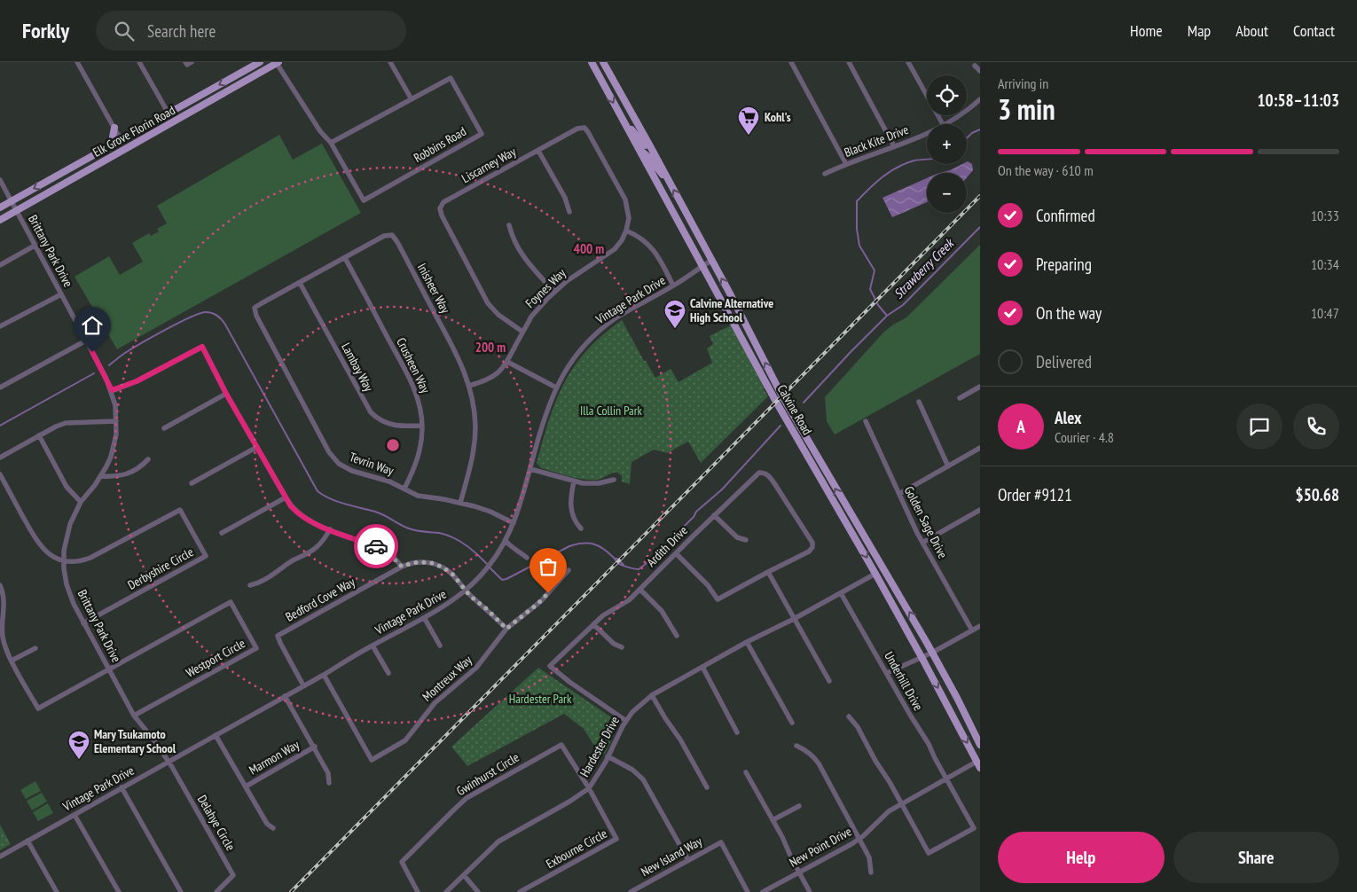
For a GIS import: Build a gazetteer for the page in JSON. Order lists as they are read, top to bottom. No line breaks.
{"streets":{"main road":["Elk Grove Florin Road","Calvine Road"],"street":["Black Kite Drive","Robbins Road","Liscarney Way","Brittany Park Drive","Inisheer Way","Foynes Way","Vintage Park Drive","Crusheen Way","Lambay Way","Tevrin Way","Golden Sage Drive","Ardith Drive","Derbyshire Circle","Bedford Cove Way","Westport Circle","Montreux Way","Underhill Drive","Hardester Drive","Marmon Way","Gwinhurst Circle","Delahye Circle","New Point Drive","Exbourne Circle","New Island Way"]},"crossings":[["Elk Grove Florin Road","Robbins Road"],["Elk Grove Florin Road","Brittany Park Drive"],["Liscarney Way","Foynes Way"],["Brittany Park Drive","Vintage Park Drive"],["Brittany Park Drive","Derbyshire Circle"],["Brittany Park Drive","Westport Circle"],["Brittany Park Drive","Delahye Circle"],["Inisheer Way","Foynes Way"],["Inisheer Way","Crusheen Way"],["Inisheer Way","Lambay Way"],["Inisheer Way","Tevrin Way"],["Vintage Park Drive","Calvine Road"],["Vintage Park Drive","Tevrin Way"],["Vintage Park Drive","Bedford Cove Way"],["Vintage Park Drive","Montreux Way"],["Vintage Park Drive","Marmon Way"],["Vintage Park Drive","Delahye Circle"],["Crusheen Way","Lambay Way"],["Crusheen Way","Tevrin Way"],["Calvine Road","Hardester Drive"],["Calvine Road","New Point Drive"],["Ardith Drive","Hardester Drive"],["Bedford Cove Way","Montreux Way"],["Underhill Drive","Hardester Drive"],["Underhill Drive","New Point Drive"],["Hardester Drive","Gwinhurst Circle"],["Hardester Drive","Exbourne Circle"],["Gwinhurst Circle","Exbourne Circle"]],"water":["Strawberry Creek"],"parks":["Illa Collin Park","Hardester Park"],"places":{"supermarket":["Kohl's"],"school or university":["Calvine Alternative High School","Mary Tsukamoto Elementary School"]},"page":{"header":"Forkly","search":"Search here","nav":["Home","Map","About","Contact"],"heading":["3 min","Arriving in","10:58–11:03"],"panel":["Alex","Courier · 4.8","Order #9121","$50.68"],"map_buttons":["+","−"],"bar":"On the way · 610 m","list":[["Confirmed","10:33"],["Preparing","10:34"],["On the way","10:47"],"Delivered"],"round":"A","buttons":["Help","Share"]},"rings":["400 m","200 m"]}
